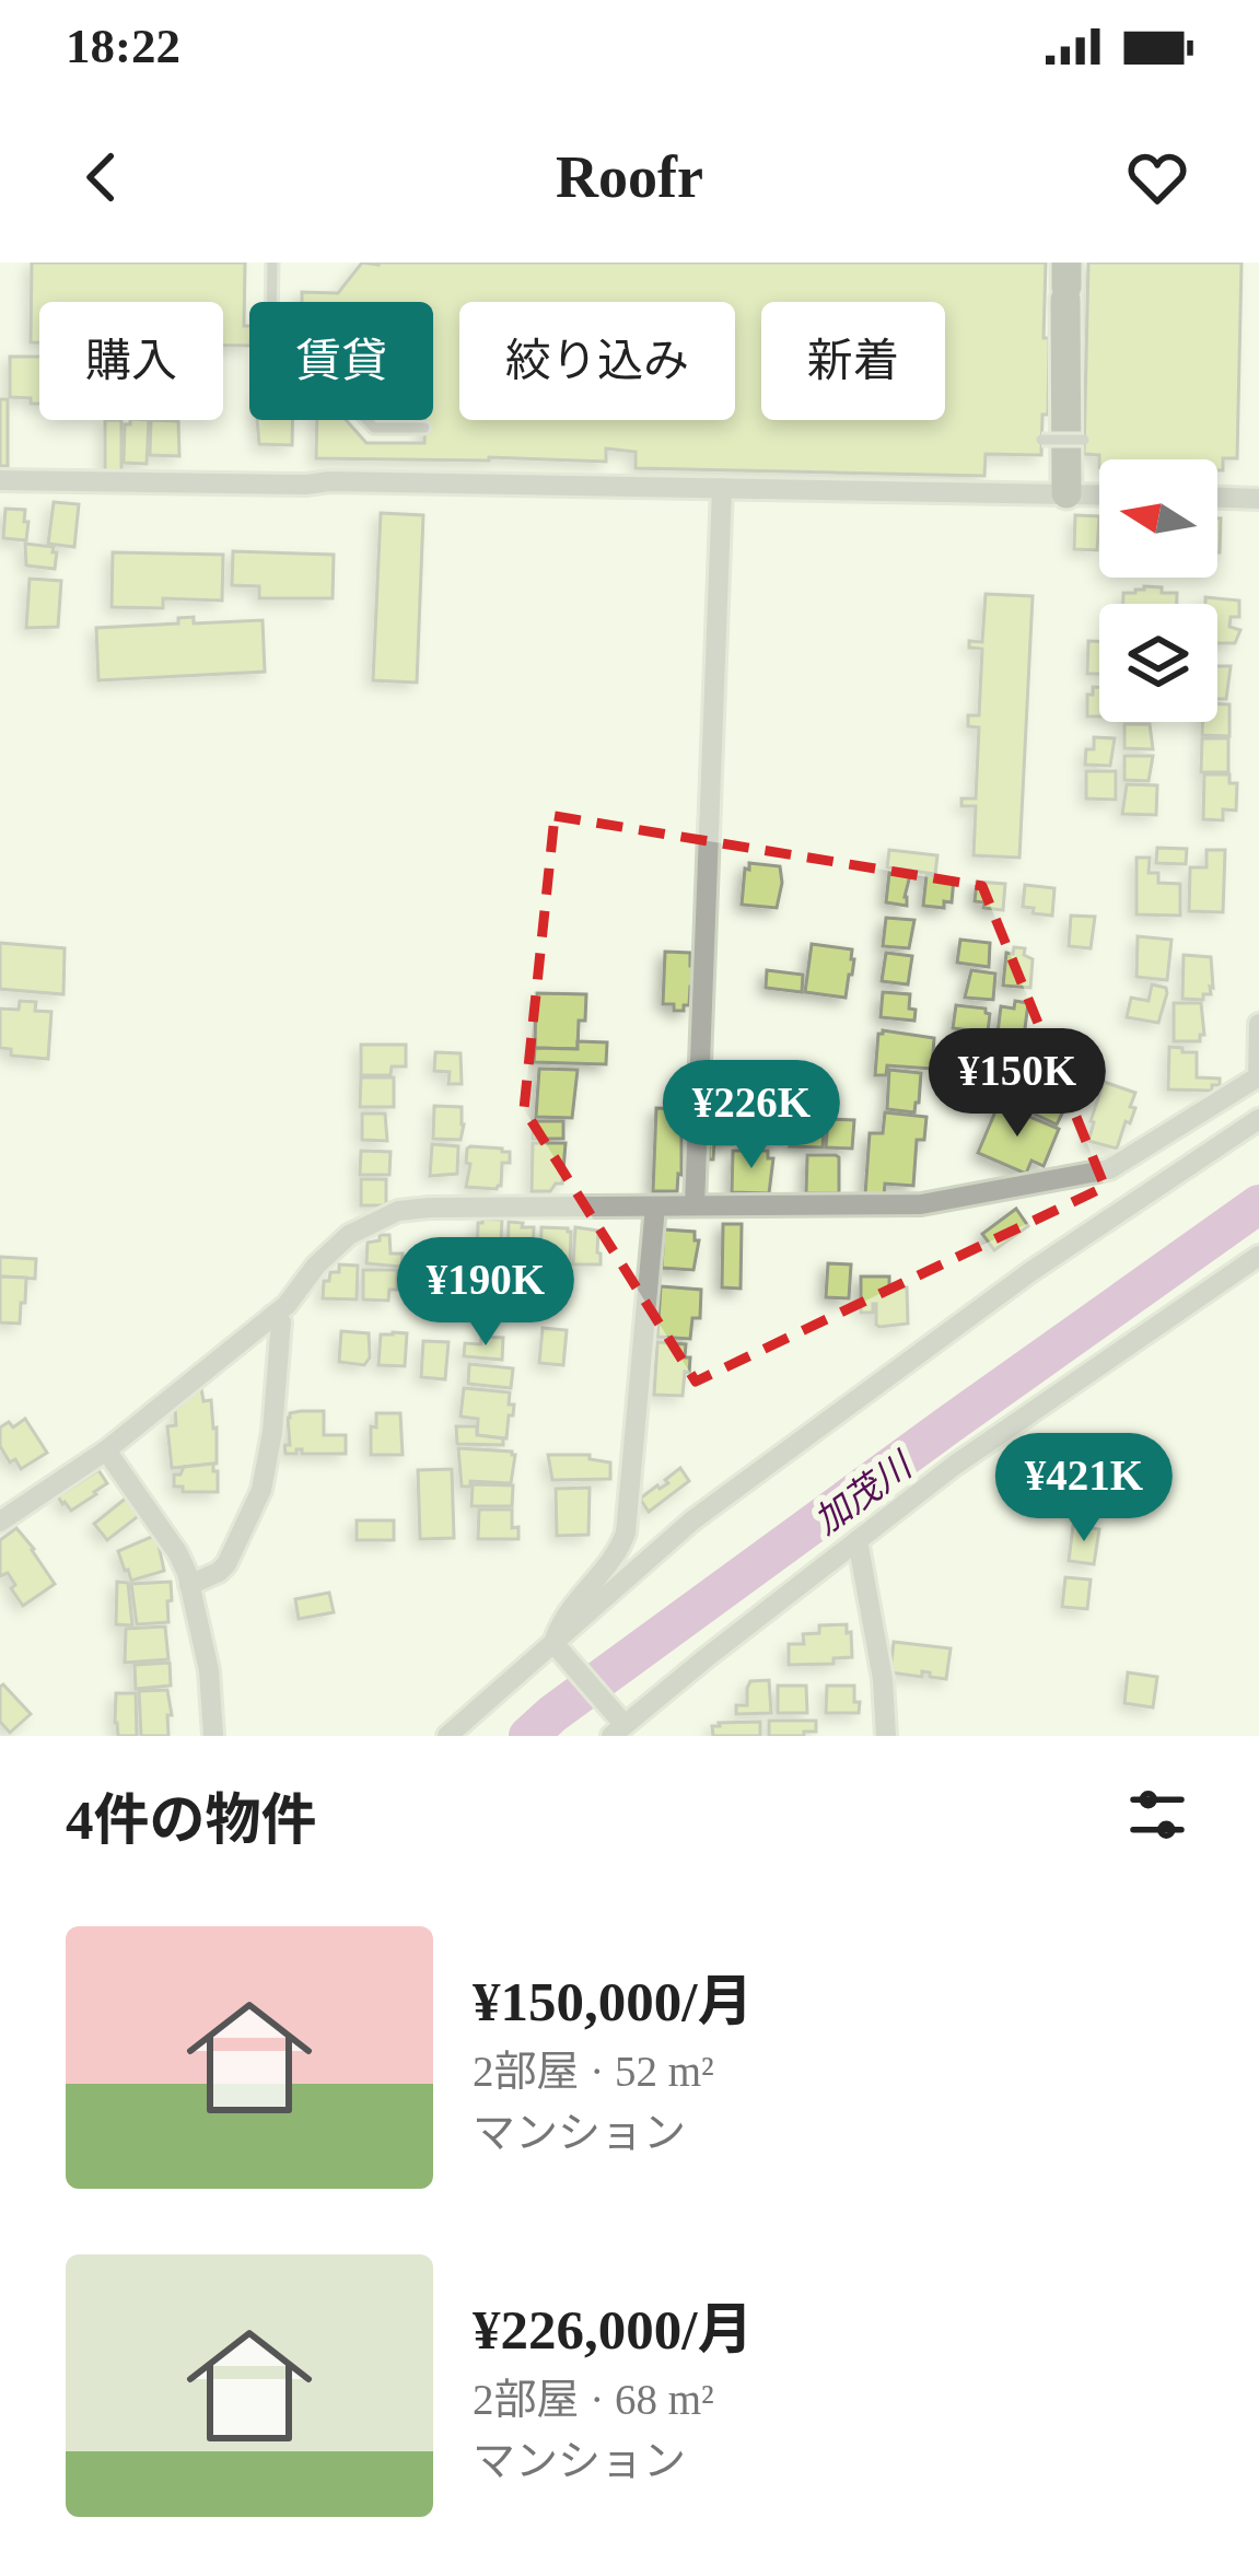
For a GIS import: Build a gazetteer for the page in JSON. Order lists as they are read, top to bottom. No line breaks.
{"water":["加茂川"],"north":"left","page":{"status":"18:22","header":"Roofr","chip":["購入","賃貸","絞り込み","新着"],"price":["¥150K","¥226K","¥190K","¥421K"],"heading":"4件の物件","list":[{"name":"¥150,000/月","note":"2部屋 · 52 m² · マンション"},{"name":"¥226,000/月","note":"2部屋 · 68 m² · マンション"}]}}
